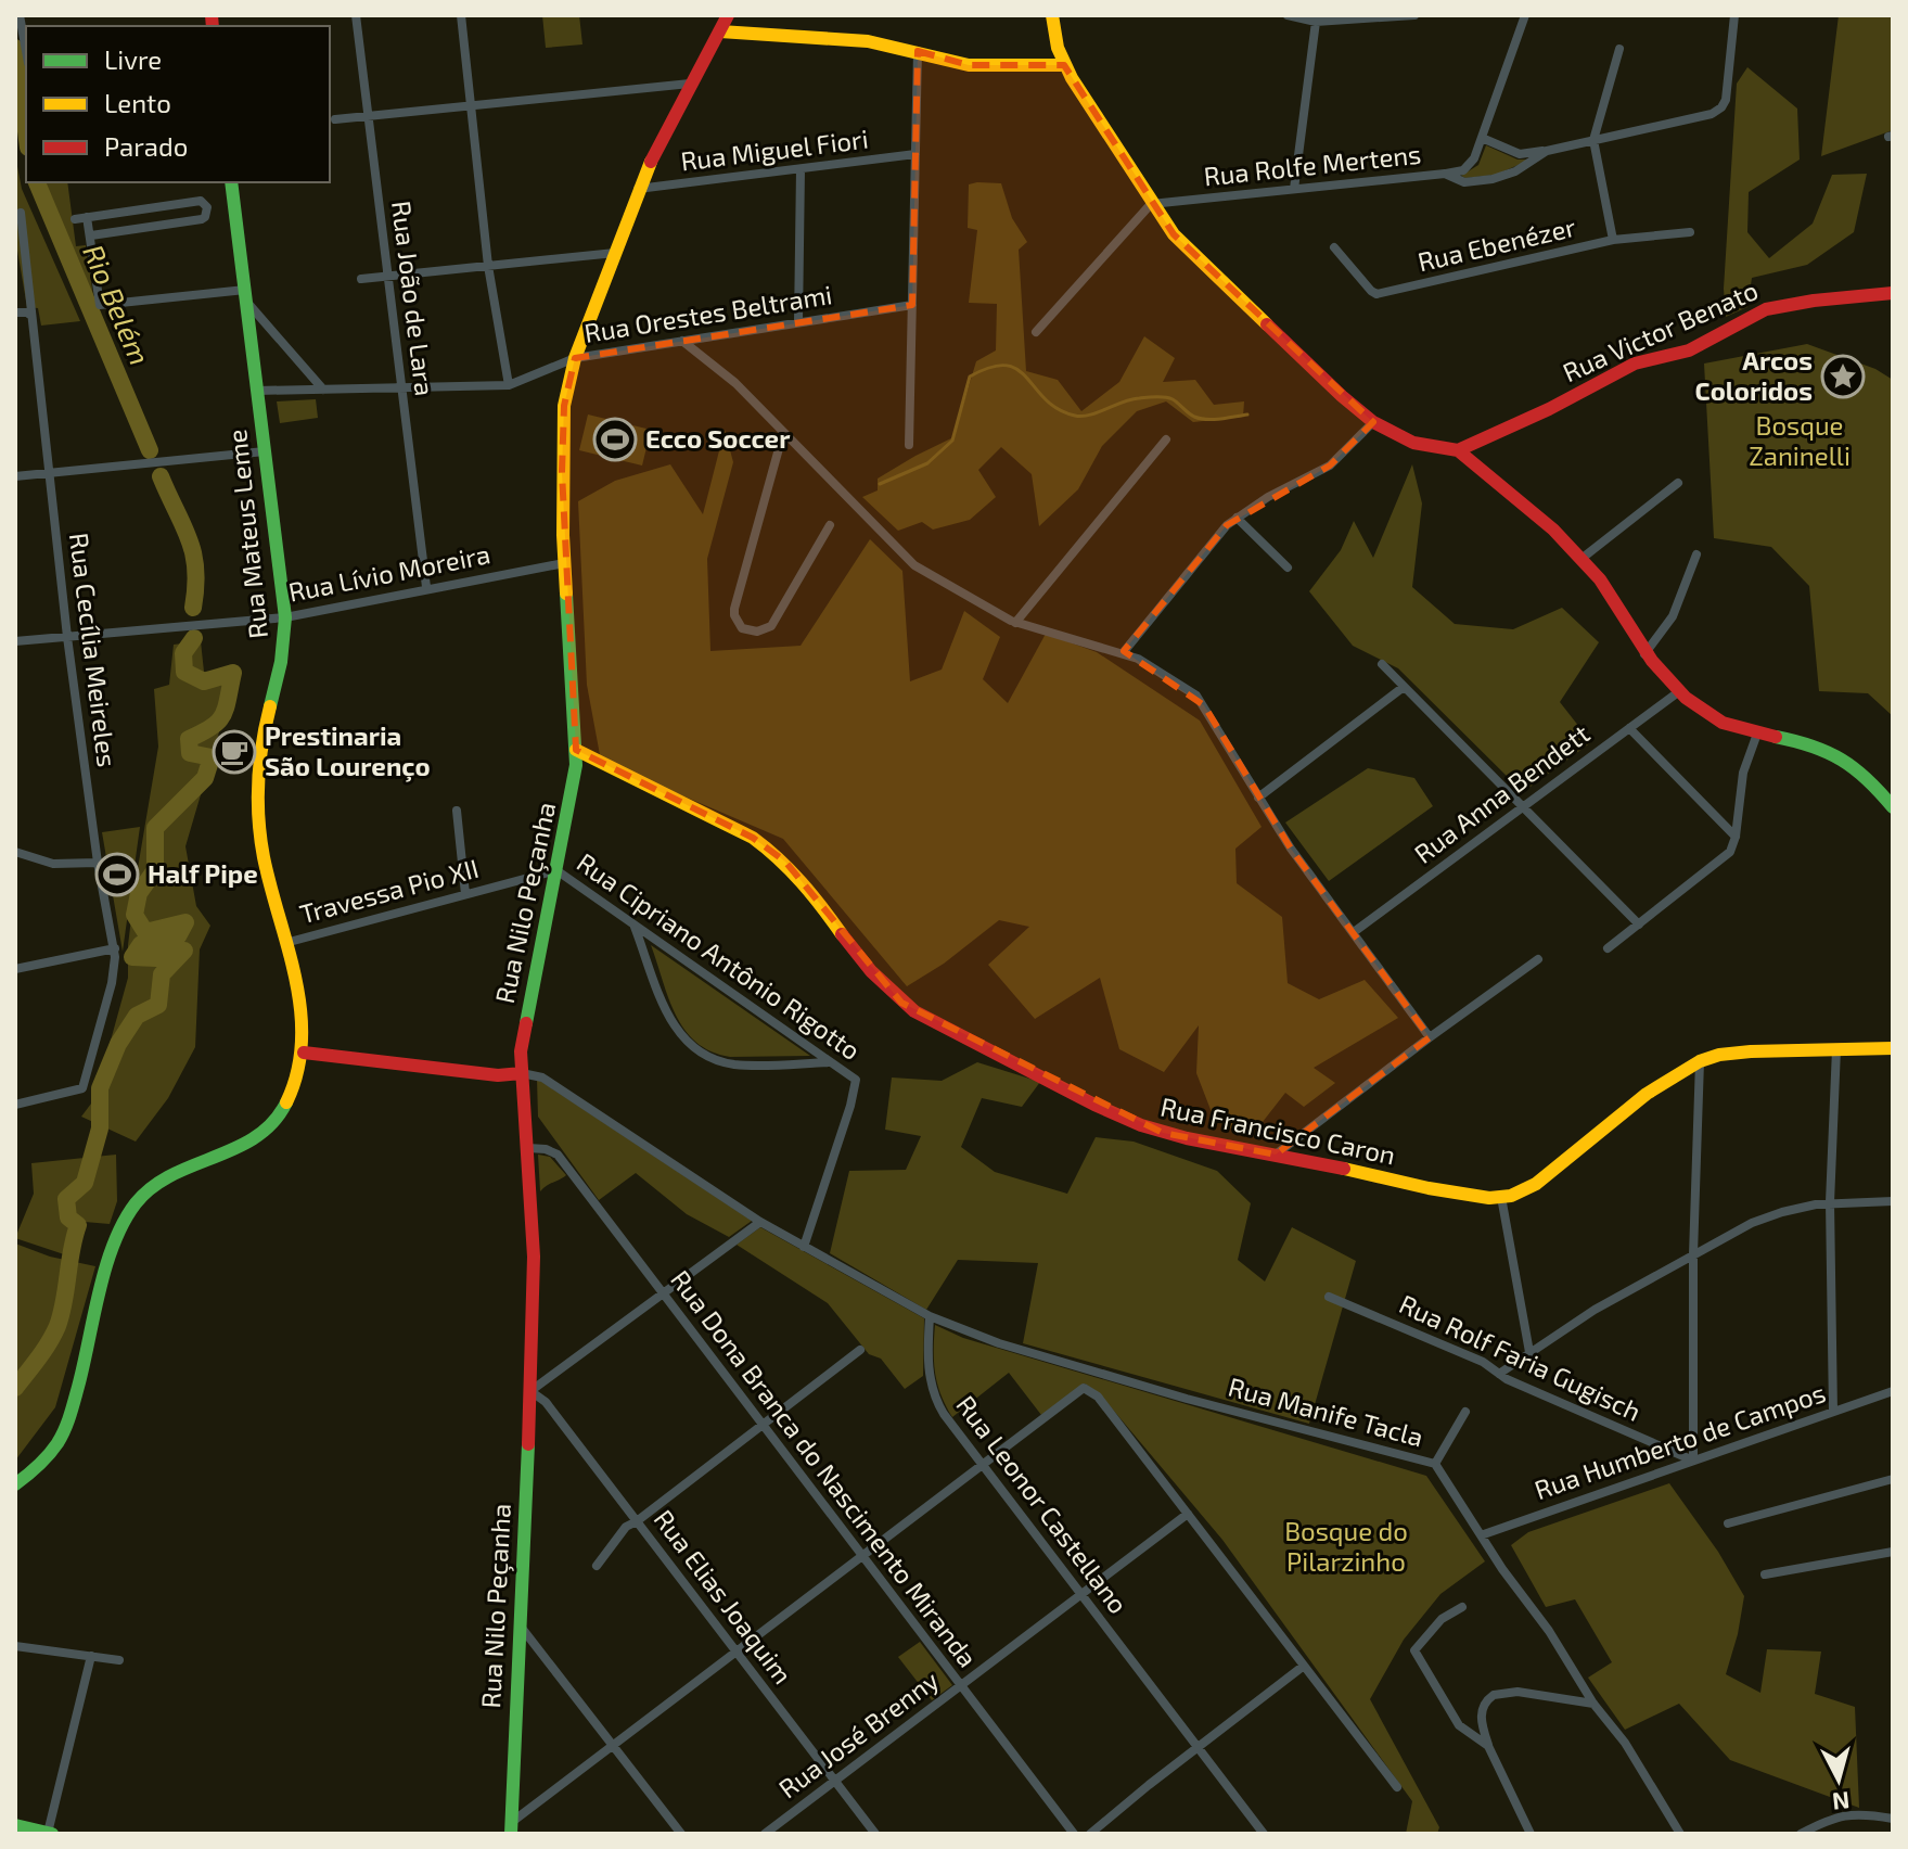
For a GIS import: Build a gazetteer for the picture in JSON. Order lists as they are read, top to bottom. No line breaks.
{"streets":{"street":["Rua Miguel Fiori","Rua Rolfe Mertens","Rua Ebenézer","Rua João de Lara","Rua Orestes Beltrami","Rua Victor Benato","Rua Mateus Leme","Rua Lívio Moreira","Rua Cecília Meireles","Rua Anna Bendett","Travessa Pio XII","Rua Nilo Peçanha","Rua Cipriano Antônio Rigotto","Rua Francisco Caron","Rua Rolf Faria Gugisch","Rua Manife Tacla","Rua Humberto de Campos","Rua Dona Branca do Nascimento Miranda","Rua Leonor Castellano","Rua Elias Joaquim","Rua José Brenny"]},"crossings":[["Rua Miguel Fiori","Rua Nilo Peçanha"],["Rua João de Lara","Rua Orestes Beltrami"],["Rua João de Lara","Rua Lívio Moreira"],["Rua Orestes Beltrami","Rua Mateus Leme"],["Rua Orestes Beltrami","Rua Nilo Peçanha"],["Rua Mateus Leme","Rua Lívio Moreira"],["Rua Mateus Leme","Travessa Pio XII"],["Rua Lívio Moreira","Rua Cecília Meireles"],["Rua Lívio Moreira","Rua Nilo Peçanha"],["Travessa Pio XII","Rua Nilo Peçanha"],["Travessa Pio XII","Rua Cipriano Antônio Rigotto"],["Rua Nilo Peçanha","Rua Cipriano Antônio Rigotto"],["Rua Nilo Peçanha","Rua Francisco Caron"],["Rua Nilo Peçanha","Rua Dona Branca do Nascimento Miranda"],["Rua Nilo Peçanha","Rua Elias Joaquim"],["Rua Rolf Faria Gugisch","Rua Humberto de Campos"],["Rua Manife Tacla","Rua Humberto de Campos"],["Rua Manife Tacla","Rua Leonor Castellano"],["Rua Dona Branca do Nascimento Miranda","Rua José Brenny"],["Rua Leonor Castellano","Rua José Brenny"],["Rua Elias Joaquim","Rua José Brenny"]],"water":["Rio Belém"],"parks":["Bosque Zaninelli","Bosque do Pilarzinho"],"places":{"place":["Arcos Coloridos"],"sports":["Ecco Soccer","Half Pipe"],"cafe":["Prestinaria São Lourenço"]},"legend":["Livre","Lento","Parado"],"north":"bottom"}
